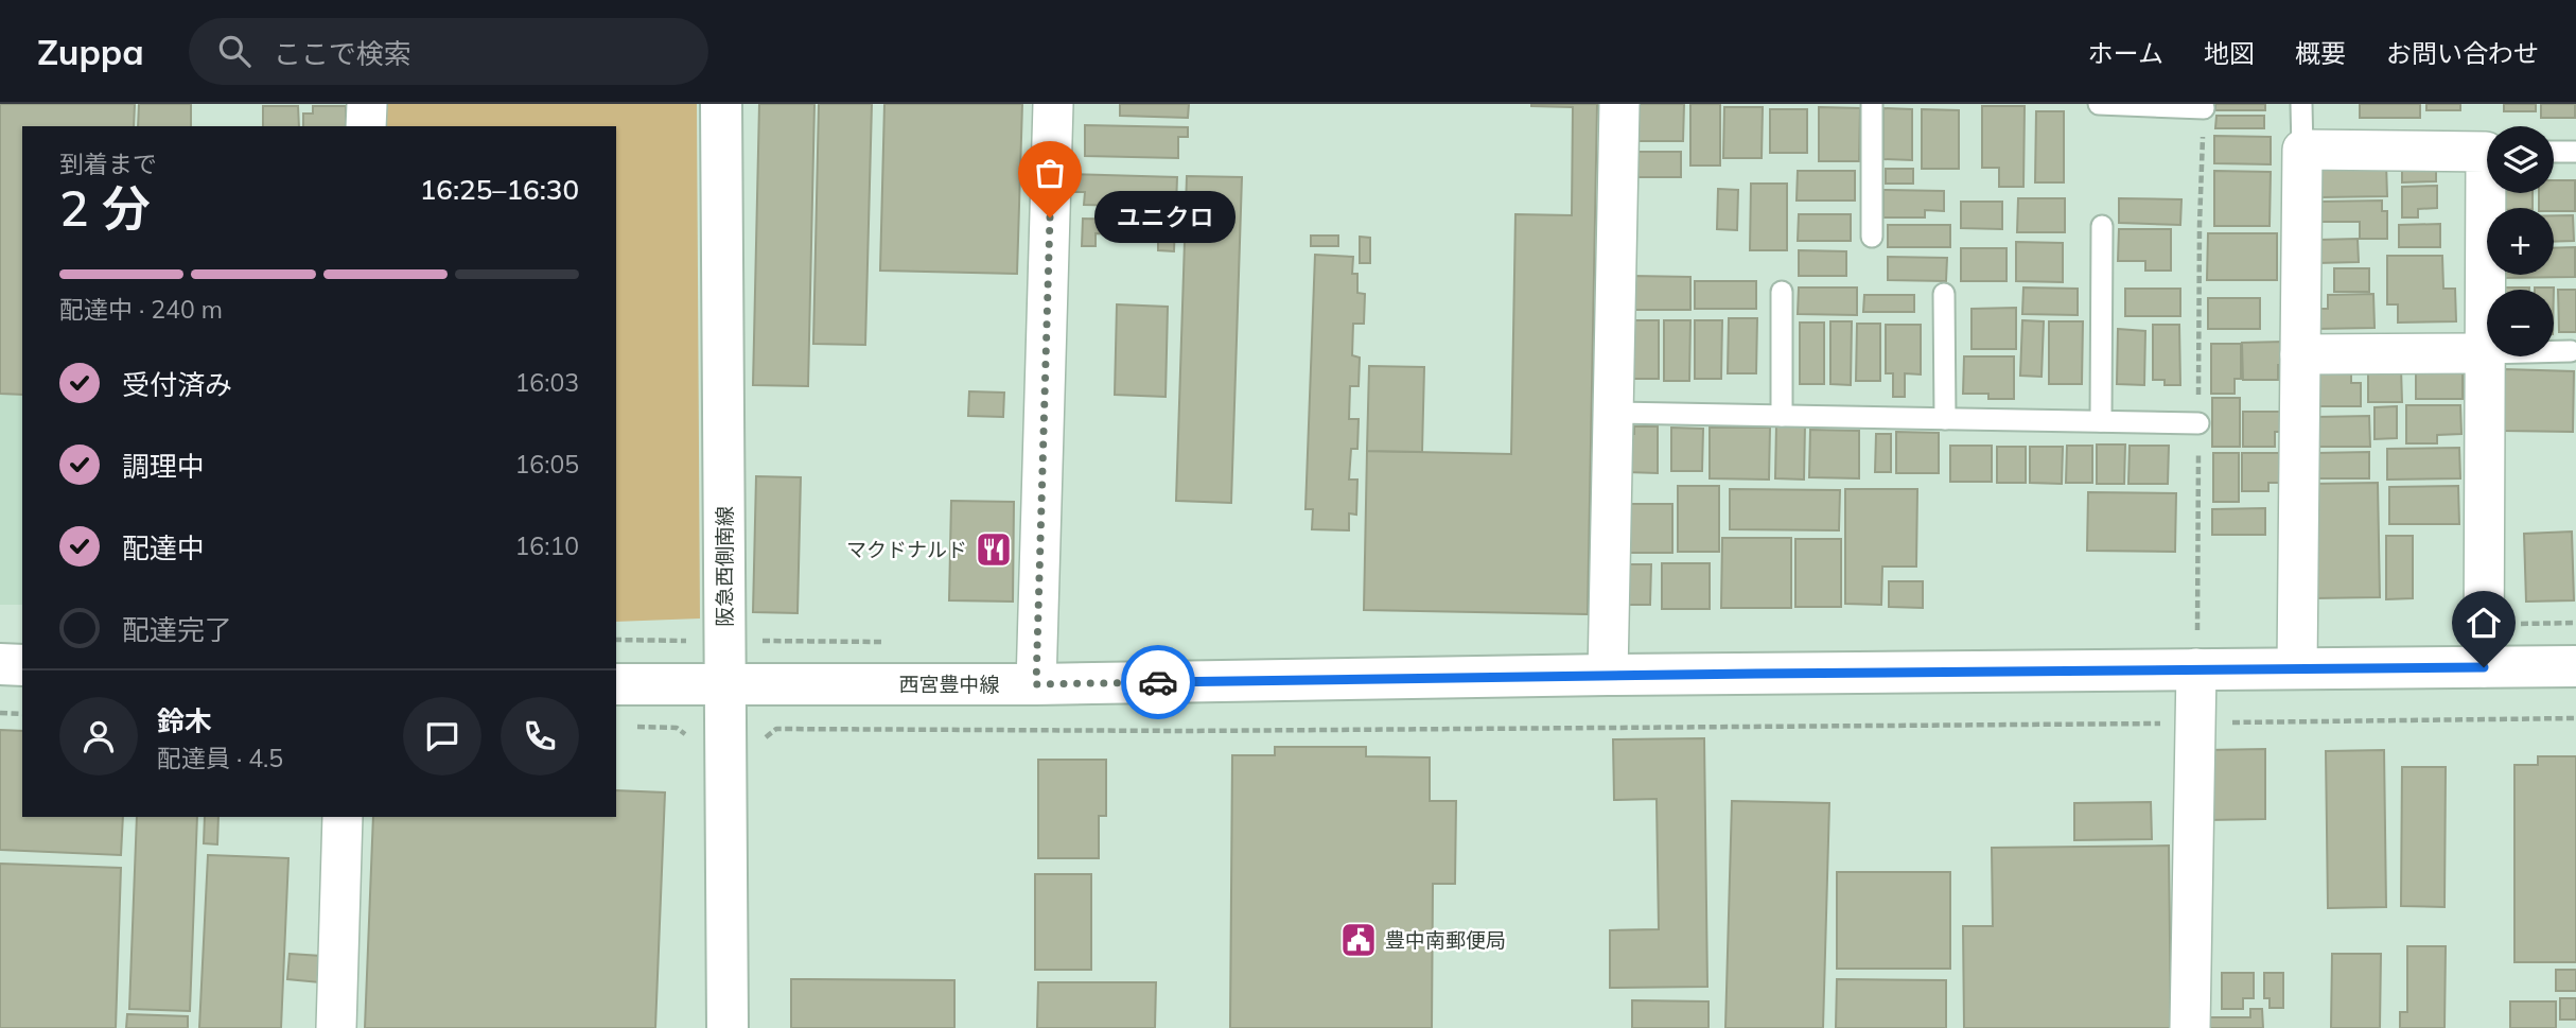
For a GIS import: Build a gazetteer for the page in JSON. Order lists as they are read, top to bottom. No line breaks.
{"streets":{"main road":["阪急西側南線","西宮豊中線"]},"crossings":[["阪急西側南線","西宮豊中線"]],"places":{"other":["ユニクロ"],"restaurant":["マクドナルド"],"public building":["豊中南郵便局"]},"page":{"header":"Zuppa","search":"ここで検索","nav":["ホーム","地図","概要","お問い合わせ"],"map_buttons":["+","−"],"heading":["2 分","到着まで","16:25–16:30"],"panel":["鈴木","配達員 · 4.5"],"bubble":"ユニクロ","bar":"配達中 · 240 m","list":[["受付済み","16:03"],["調理中","16:05"],["配達中","16:10"],"配達完了"]}}
